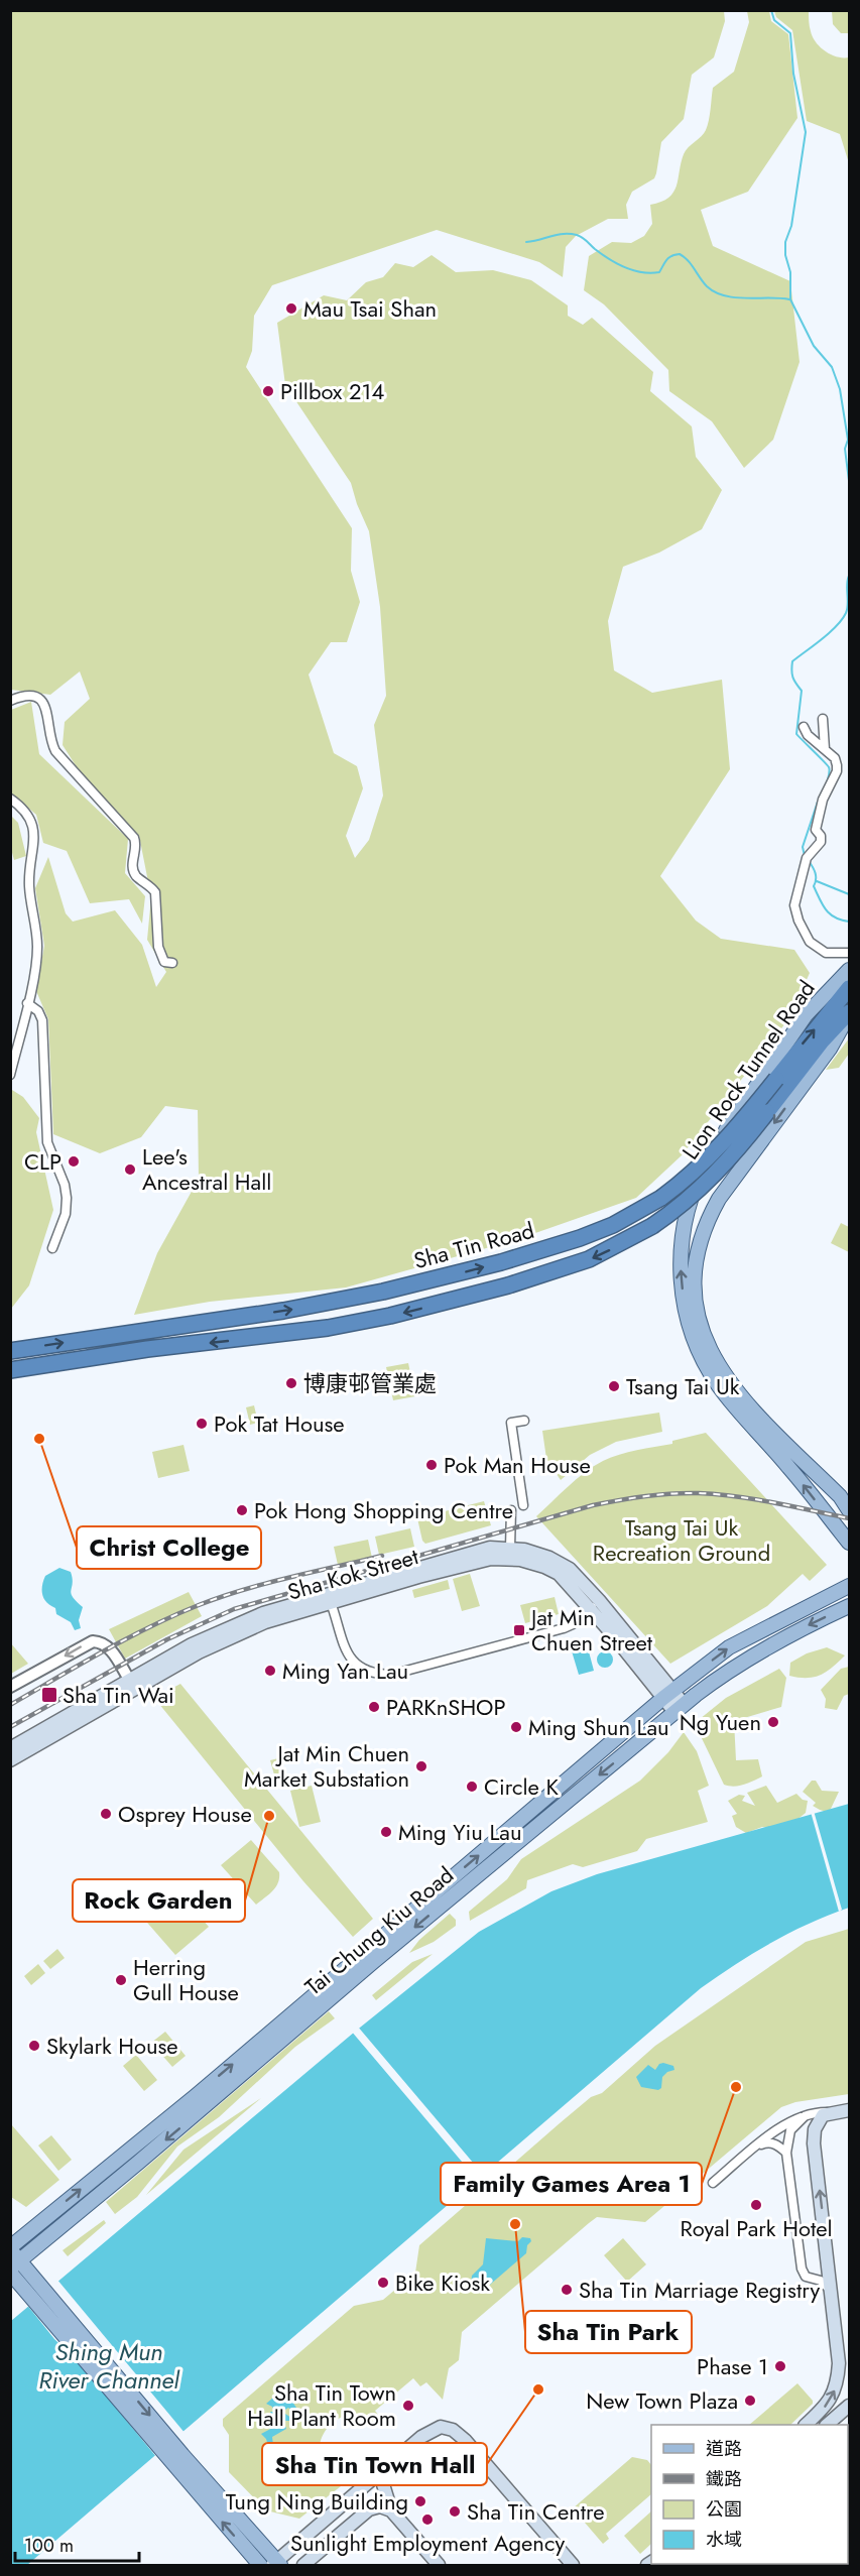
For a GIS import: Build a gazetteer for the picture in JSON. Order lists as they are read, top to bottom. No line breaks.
{"streets":{"highway":["Sha Tin Road"],"main road":["Lion Rock Tunnel Road","Sha Kok Street","Tai Chung Kiu Road"]},"crossings":[["Sha Kok Street","Tai Chung Kiu Road"]],"one_way":["Lion Rock Tunnel Road"],"water":["Shing Mun River Channel"],"parks":["Tsang Tai Uk Recreation Ground"],"places":{"other":["Mau Tsai Shan","Pillbox 214","CLP","Lee's Ancestral Hall","博康邨管業處","Tsang Tai Uk","Pok Tat House","Christ College","Pok Man House","Pok Hong Shopping Centre","Ming Yan Lau","PARKnSHOP","Ng Yuen","Ming Shun Lau","Jat Min Chuen Market Substation","Circle K","Osprey House","Rock Garden","Ming Yiu Lau","Herring Gull House","Skylark House","Family Games Area 1","Royal Park Hotel","Sha Tin Park","Bike Kiosk","Sha Tin Marriage Registry","Phase 1","Sha Tin Town Hall","New Town Plaza","Sha Tin Town Hall Plant Room","Tung Ning Building","Sha Tin Centre","Sunlight Employment Agency"],"transit":["Jat Min Chuen Street","Sha Tin Wai"]},"legend":["道路","鐵路","公園","水域"],"scale_bar":"100 m"}
